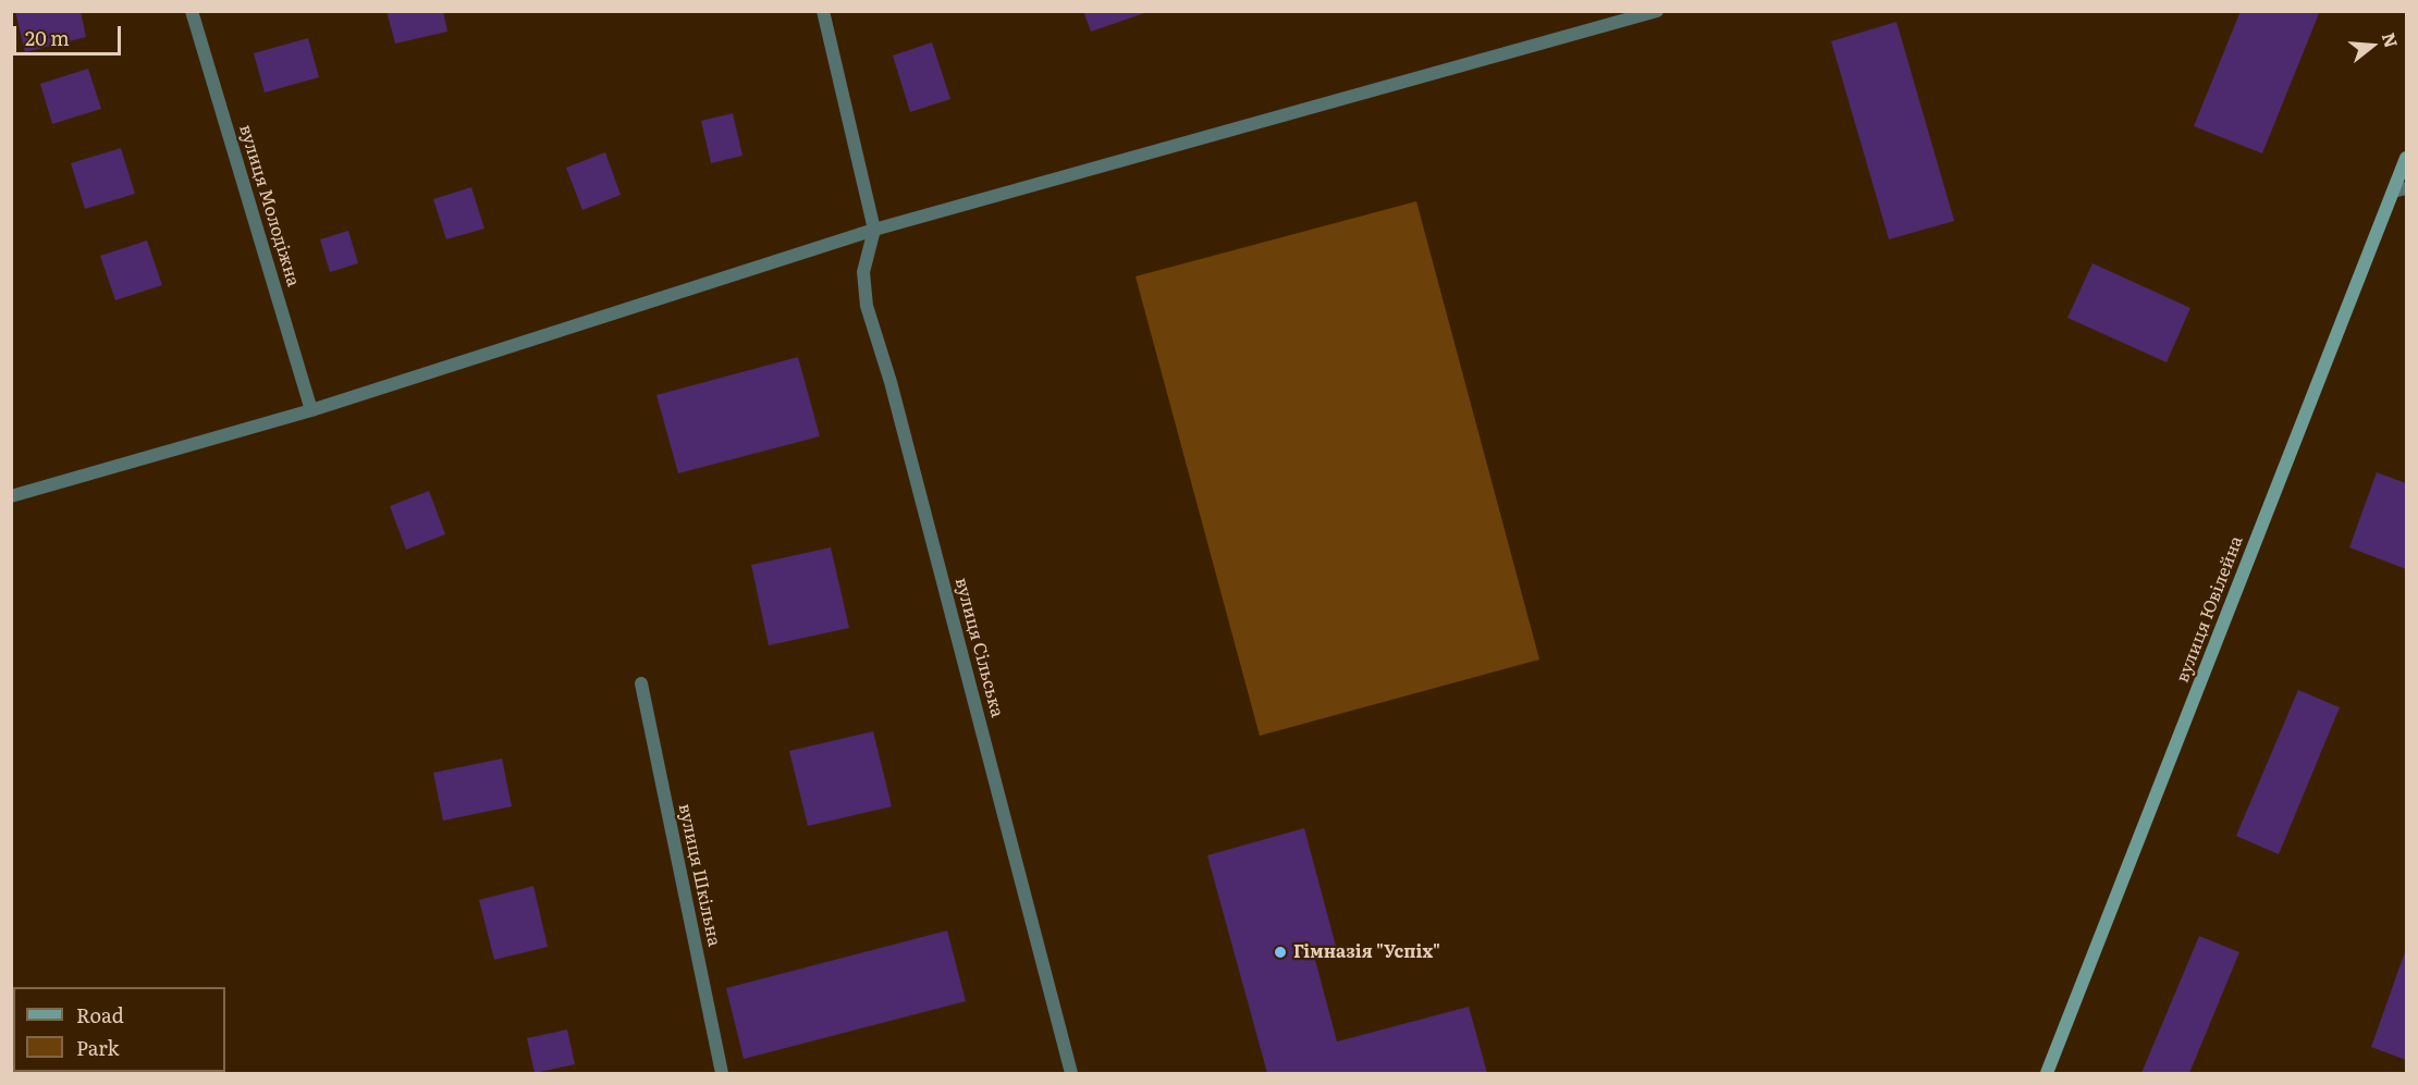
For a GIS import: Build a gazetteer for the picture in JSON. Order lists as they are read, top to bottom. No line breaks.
{"streets":{"street":["вулиця Молодіжна","вулиця Ювілейна","вулиця Сільська","вулиця Шкільна"]},"places":["Гімназія \"Успіх\""],"legend":["Road","Park"],"scale_bar":"20 m","north":"right"}
